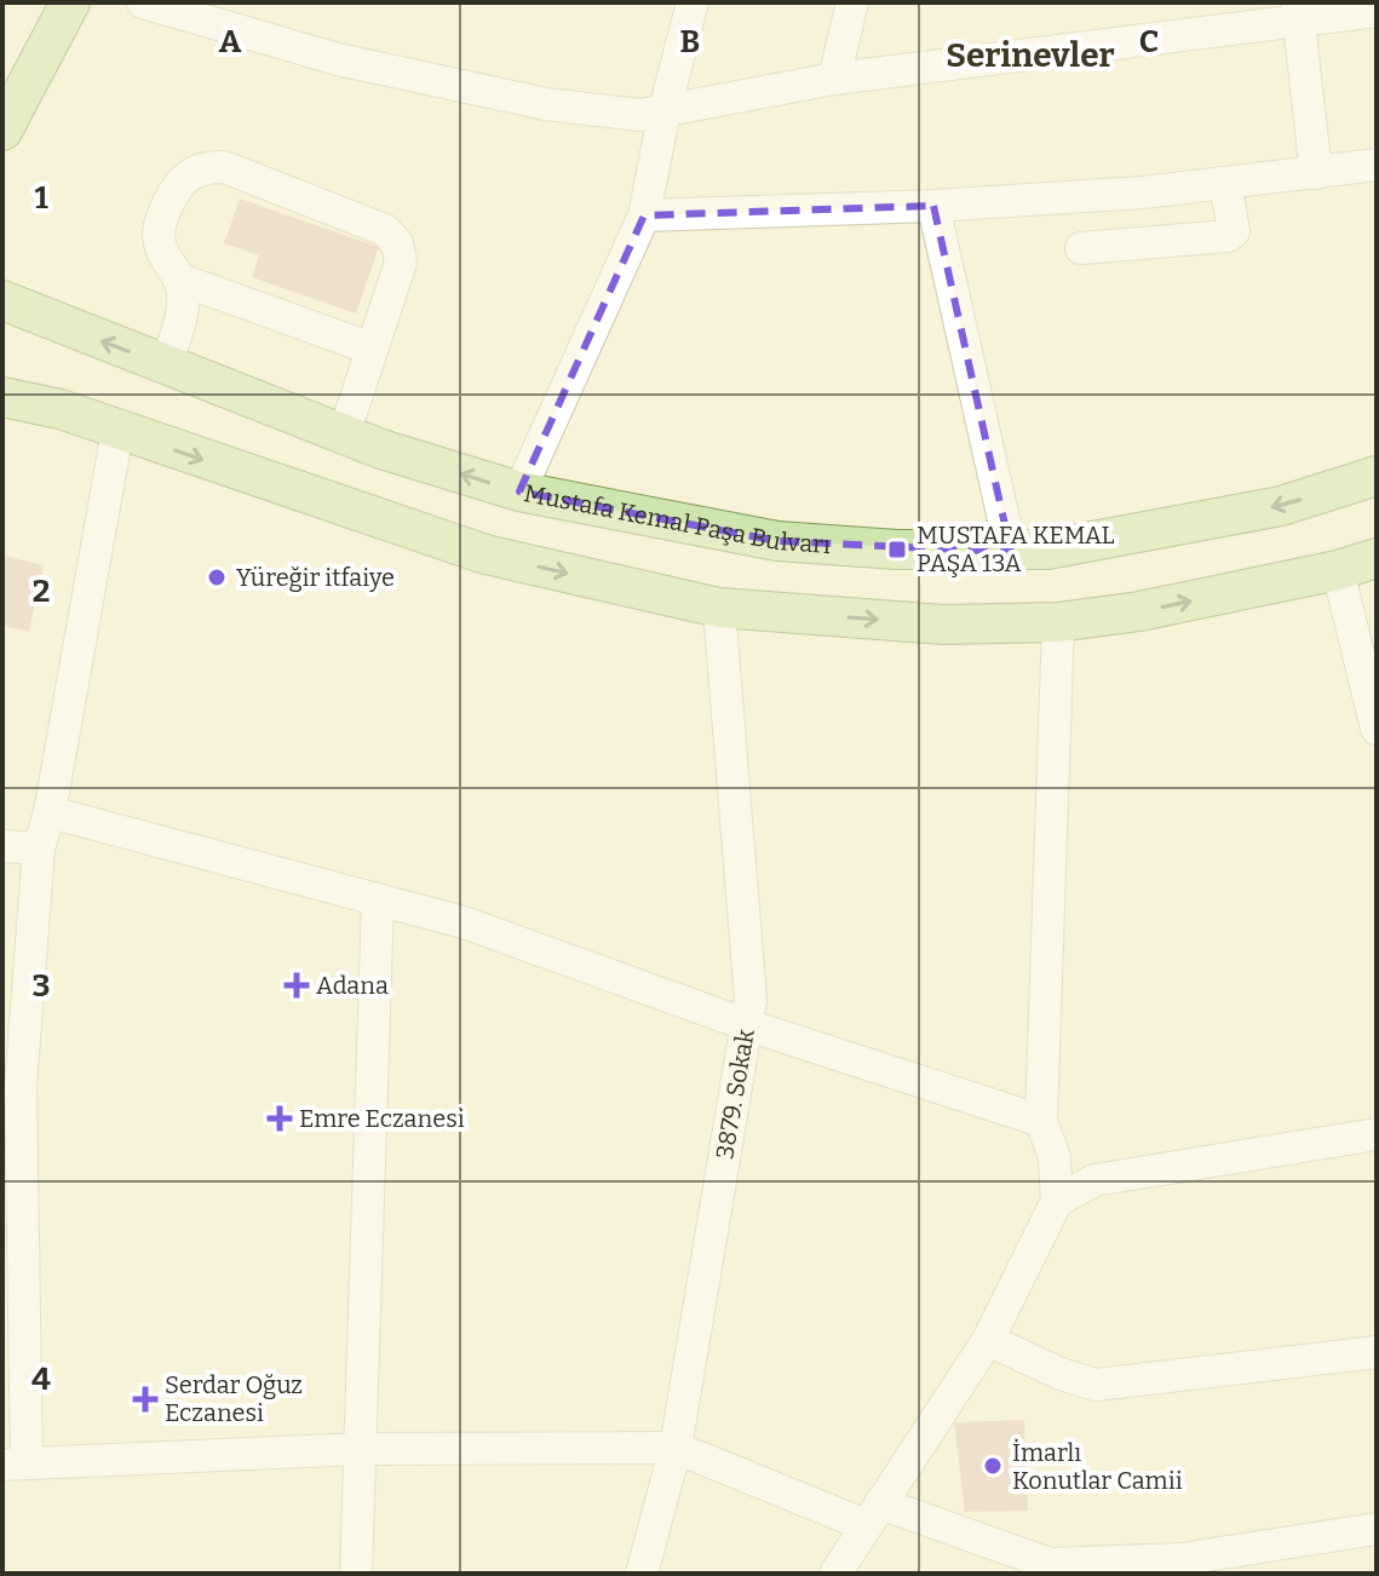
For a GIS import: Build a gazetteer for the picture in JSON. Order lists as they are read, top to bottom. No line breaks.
{"streets":{"main road":["Mustafa Kemal Paşa Bulvarı"],"street":["3879. Sokak"]},"districts":["Serinevler"],"places":{"transit":["MUSTAFA KEMAL PAŞA 13A"],"other":["Yüreğir itfaiye","İmarlı Konutlar Camii"],"health":["Adana","Emre Eczanesi","Serdar Oğuz Eczanesi"]},"grid":{"columns":["A","B","C"],"rows":["1","2","3","4"]}}
